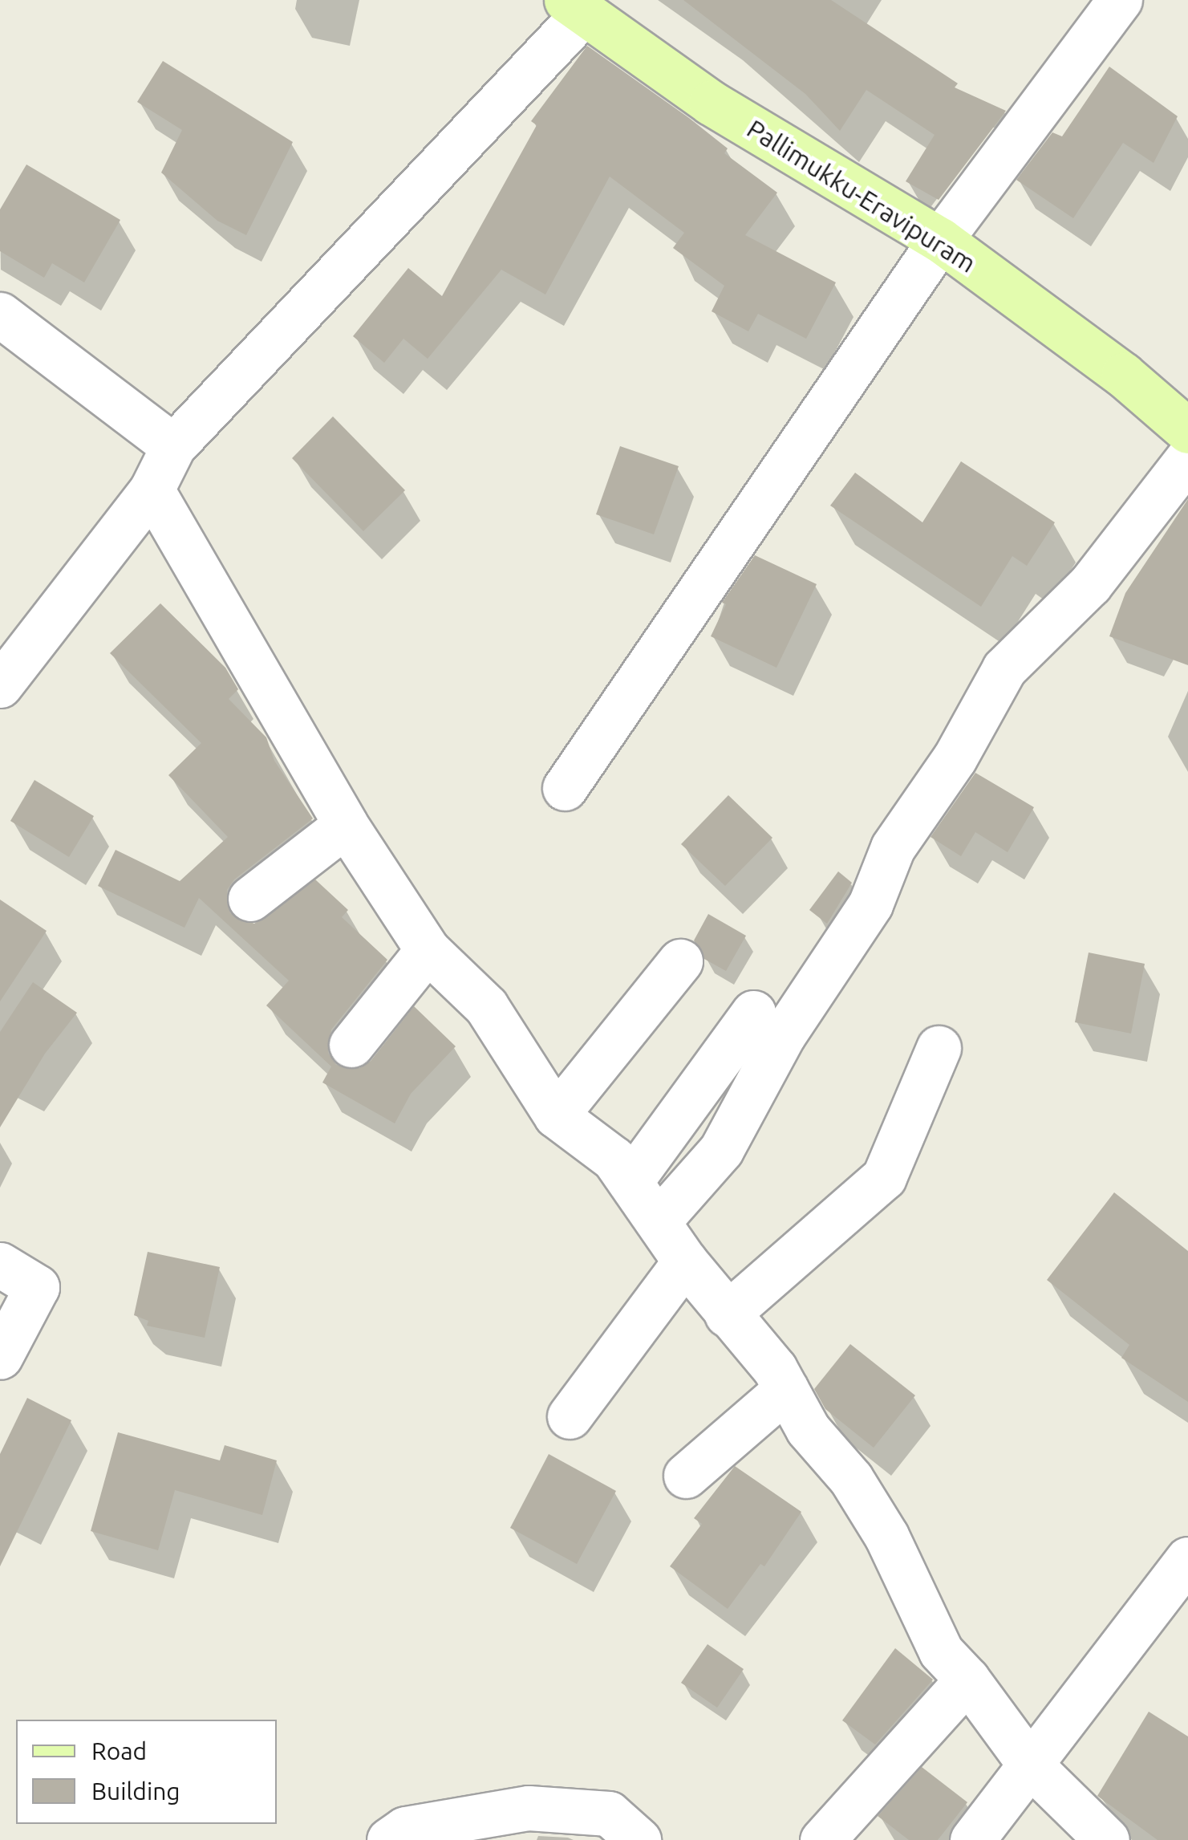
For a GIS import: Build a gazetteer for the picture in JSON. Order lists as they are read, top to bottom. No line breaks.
{"streets":{"main road":["Pallimukku-Eravipuram"]},"legend":["Road","Building"]}
